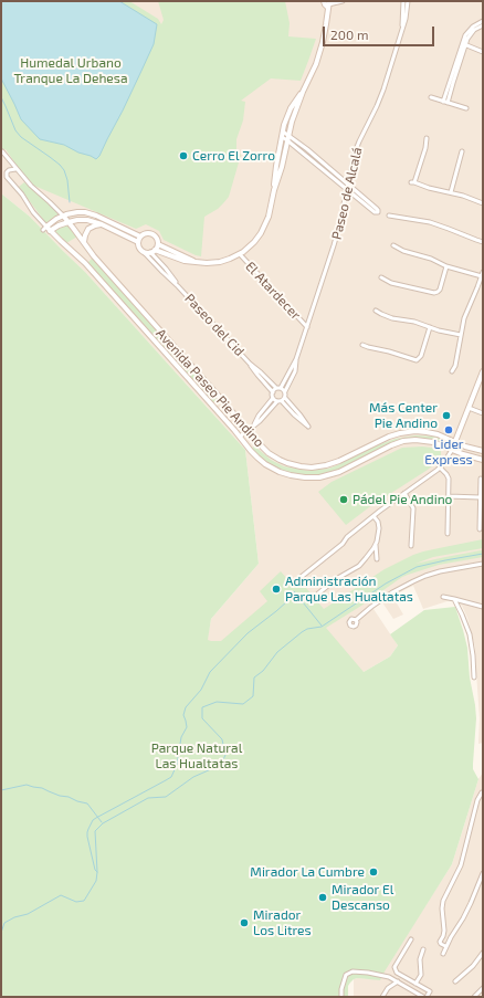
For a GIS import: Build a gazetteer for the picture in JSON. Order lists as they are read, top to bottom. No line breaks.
{"streets":{"street":["Paseo de Alcalá","El Atardecer","Paseo del Cid","Avenida Paseo Pie Andino"]},"crossings":[["Paseo de Alcalá","El Atardecer"],["Paseo de Alcalá","Paseo del Cid"]],"parks":["Humedal Urbano Tranque La Dehesa","Parque Natural Las Hualtatas"],"places":["Cerro El Zorro","Más Center Pie Andino","Lider Express","Pádel Pie Andino","Administración Parque Las Hualtatas","Mirador La Cumbre","Mirador El Descanso","Mirador Los Litres"],"scale_bar":"200 m"}
